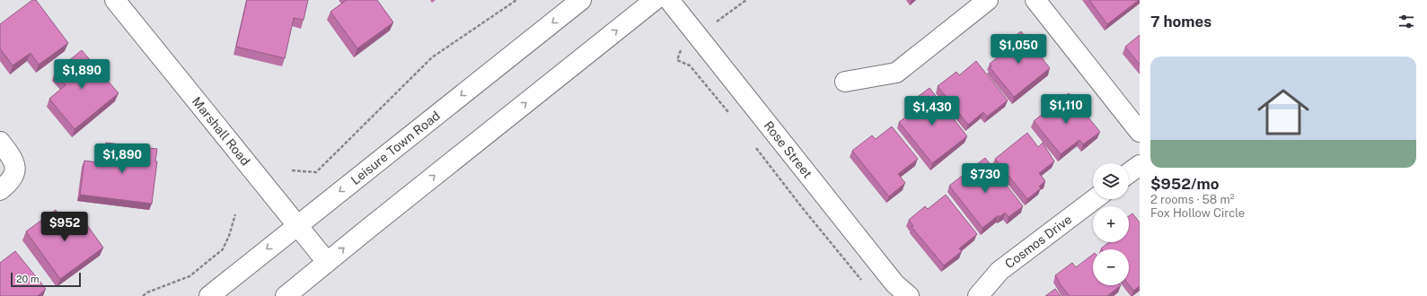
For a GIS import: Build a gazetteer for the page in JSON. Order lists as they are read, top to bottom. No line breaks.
{"streets":{"street":["Marshall Road","Leisure Town Road","Rose Street","Cosmos Drive"]},"crossings":[["Marshall Road","Leisure Town Road"]],"scale_bar":"20 m","page":{"heading":"7 homes","price":["$1,050","$1,890","$1,110","$1,430","$1,890","$730","$952"],"list":[{"name":"$952/mo","note":"2 rooms · 58 m² · Fox Hollow Circle"}],"map_buttons":["+","−"],"scale":"20 m"}}
